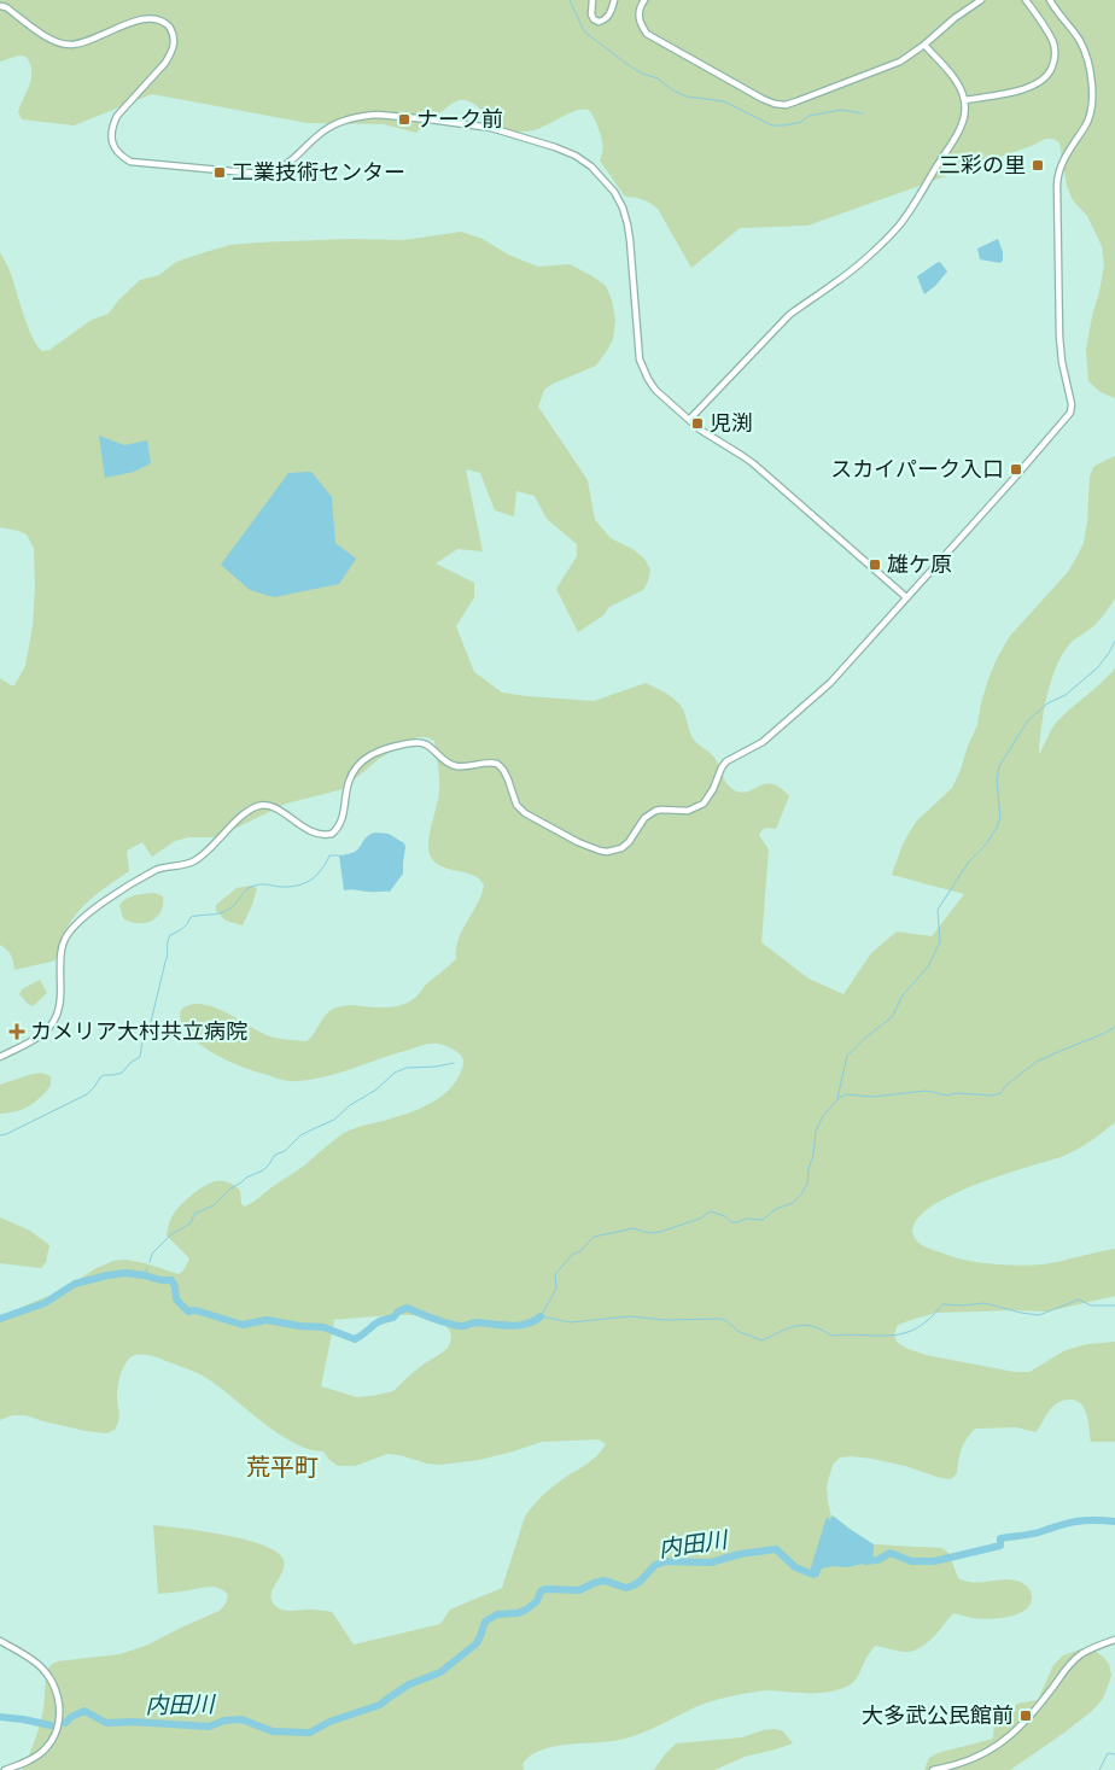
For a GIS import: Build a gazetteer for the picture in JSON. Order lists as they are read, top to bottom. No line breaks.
{"districts":["荒平町"],"water":["内田川"],"places":{"transit":["ナーク前","三彩の里","工業技術センター","児渕","スカイパーク入口","雄ケ原","大多武公民館前"],"health":["カメリア大村共立病院"]}}
